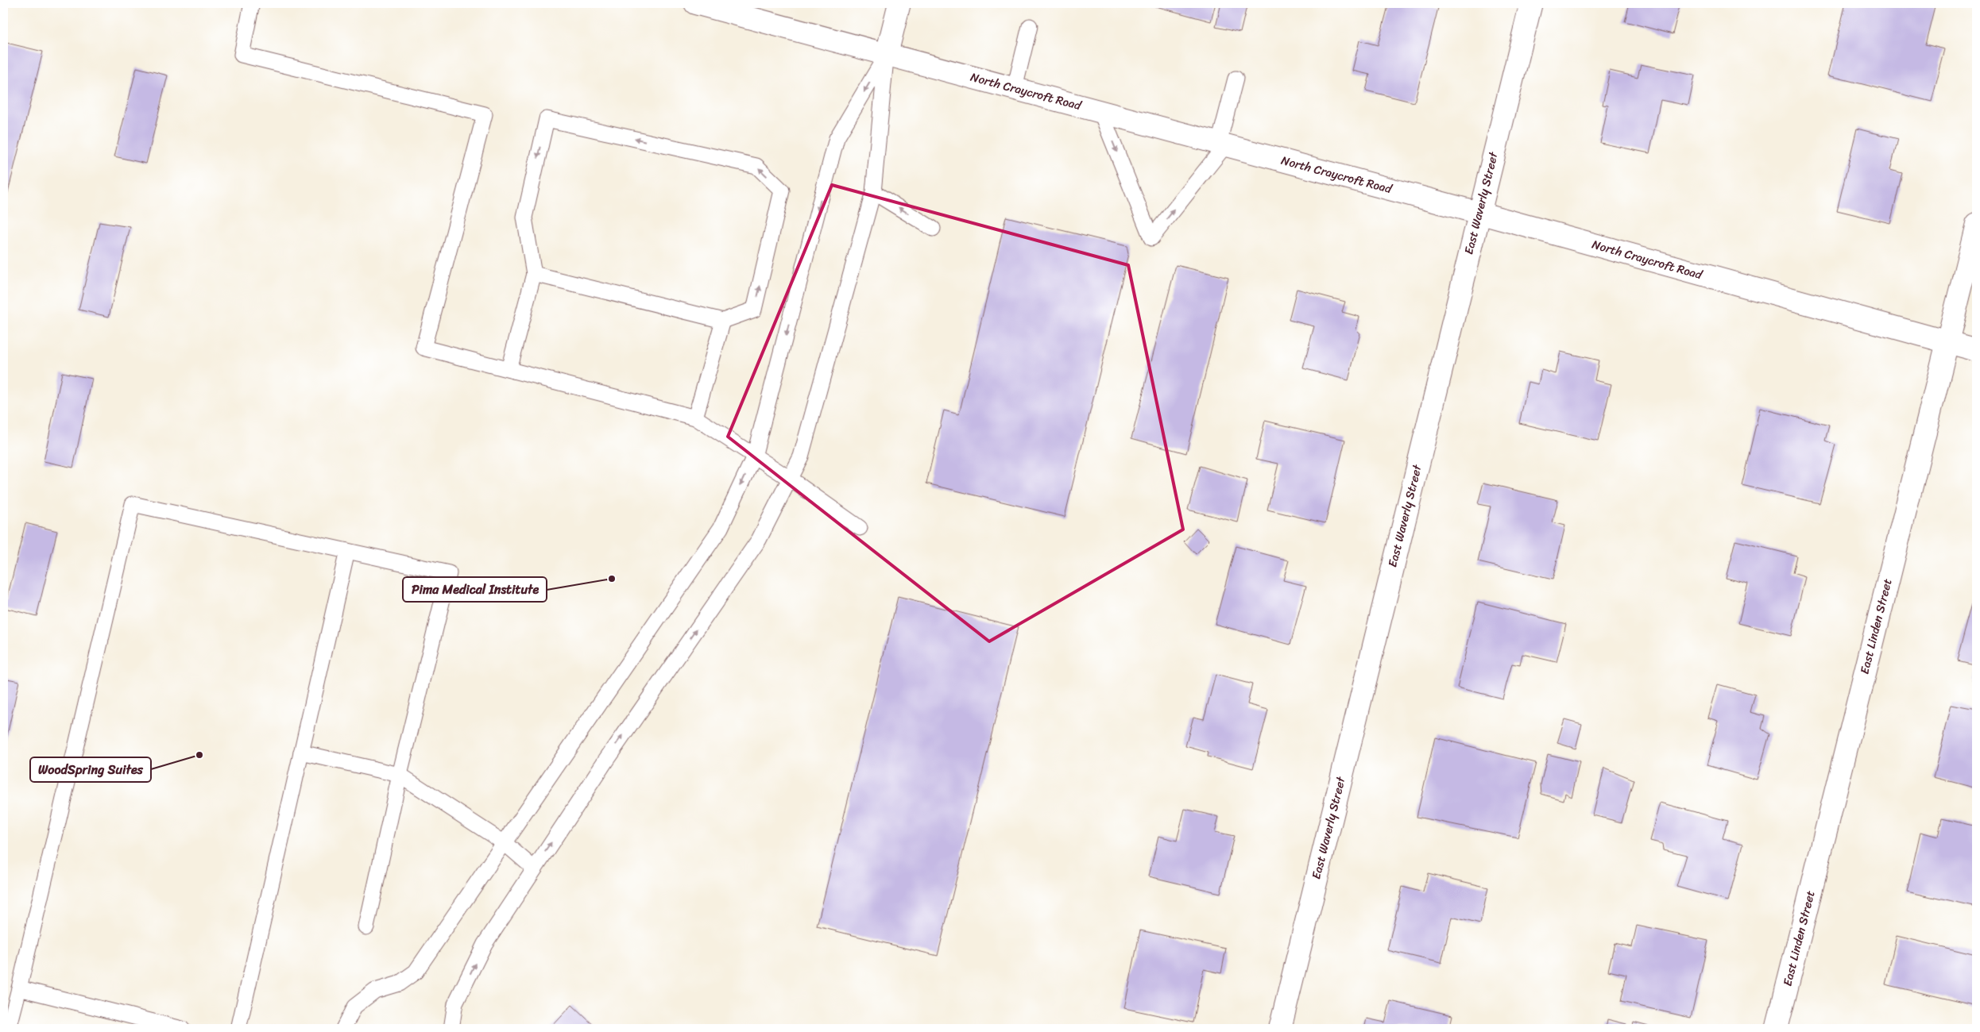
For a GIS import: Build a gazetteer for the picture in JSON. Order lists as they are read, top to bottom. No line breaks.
{"streets":{"street":["North Craycroft Road","East Waverly Street","East Linden Street"]},"crossings":[["North Craycroft Road","East Waverly Street"],["North Craycroft Road","East Linden Street"]],"places":["Pima Medical Institute","WoodSpring Suites"]}
